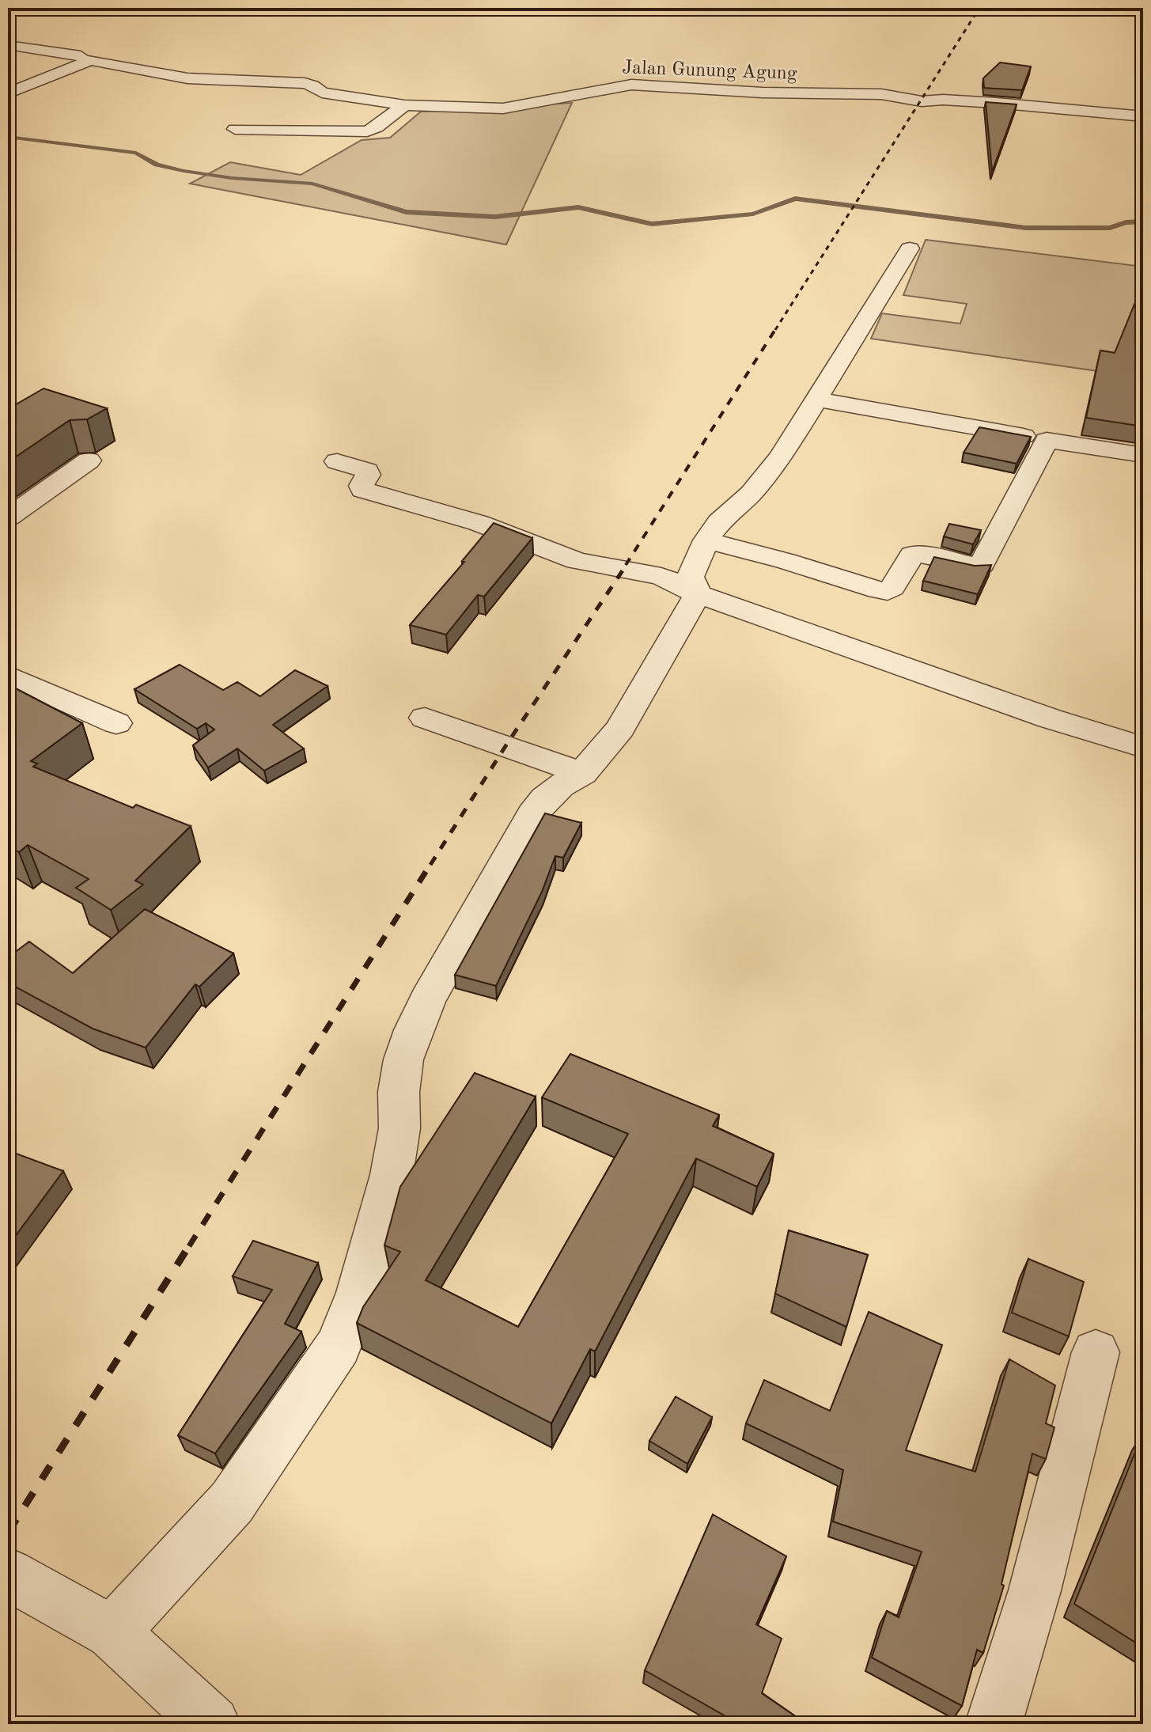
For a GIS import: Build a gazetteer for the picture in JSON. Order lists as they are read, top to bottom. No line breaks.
{"streets":{"street":["Jalan Gunung Agung"]}}
